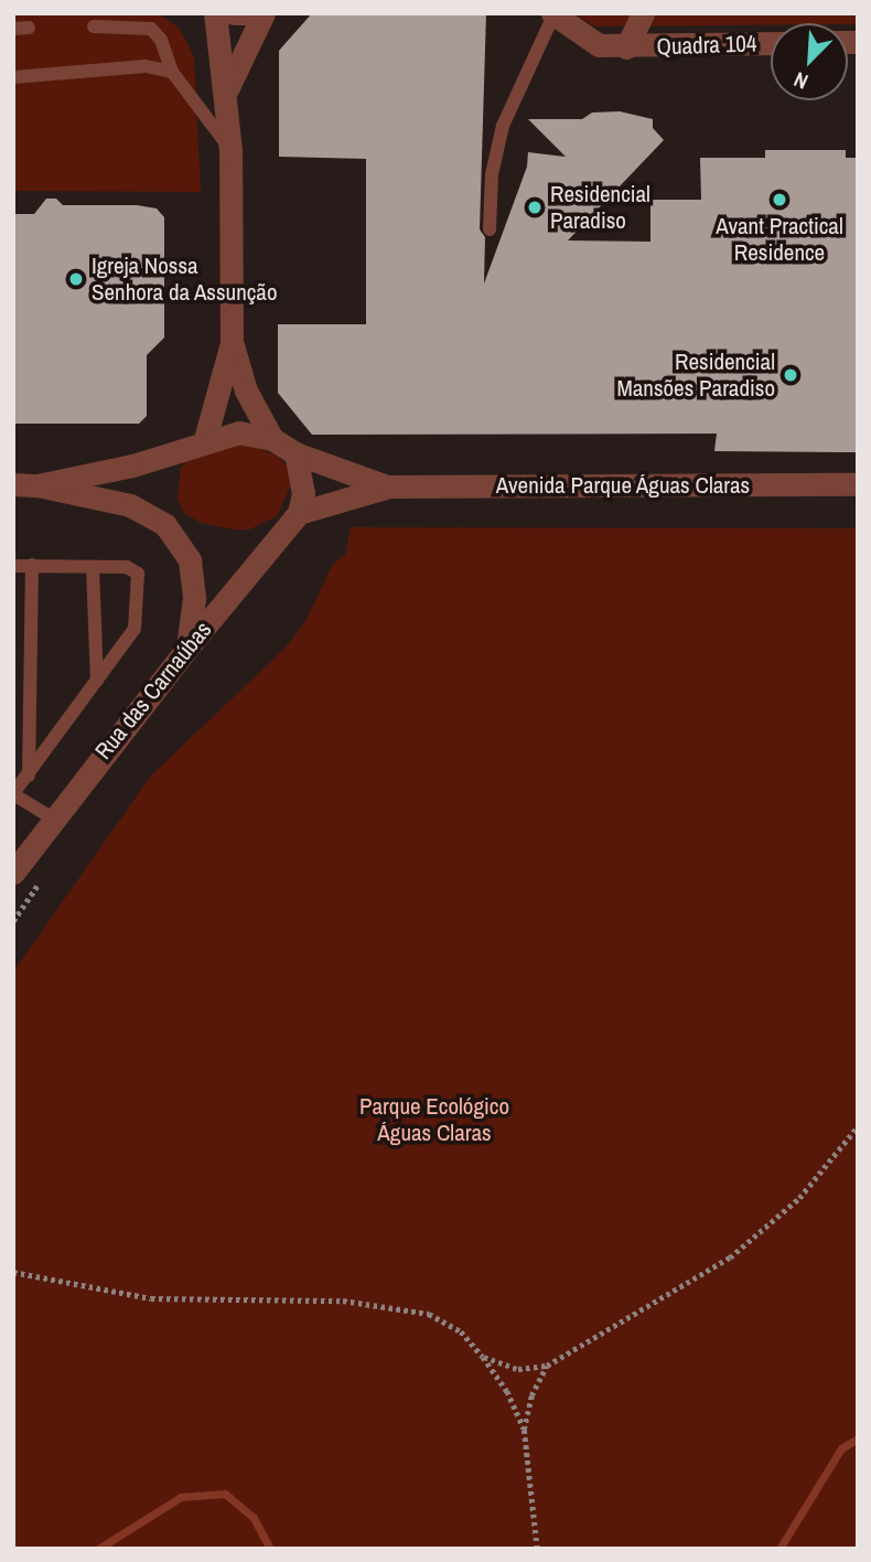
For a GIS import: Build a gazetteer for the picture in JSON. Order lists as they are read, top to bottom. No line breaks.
{"streets":{"street":["Quadra 104","Avenida Parque Águas Claras","Rua das Carnaúbas"]},"crossings":[["Avenida Parque Águas Claras","Rua das Carnaúbas"]],"parks":["Parque Ecológico Águas Claras"],"places":["Avant Practical Residence","Residencial Paradiso","Igreja Nossa Senhora da Assunção","Residencial Mansões Paradiso"],"north":"bottom left"}
